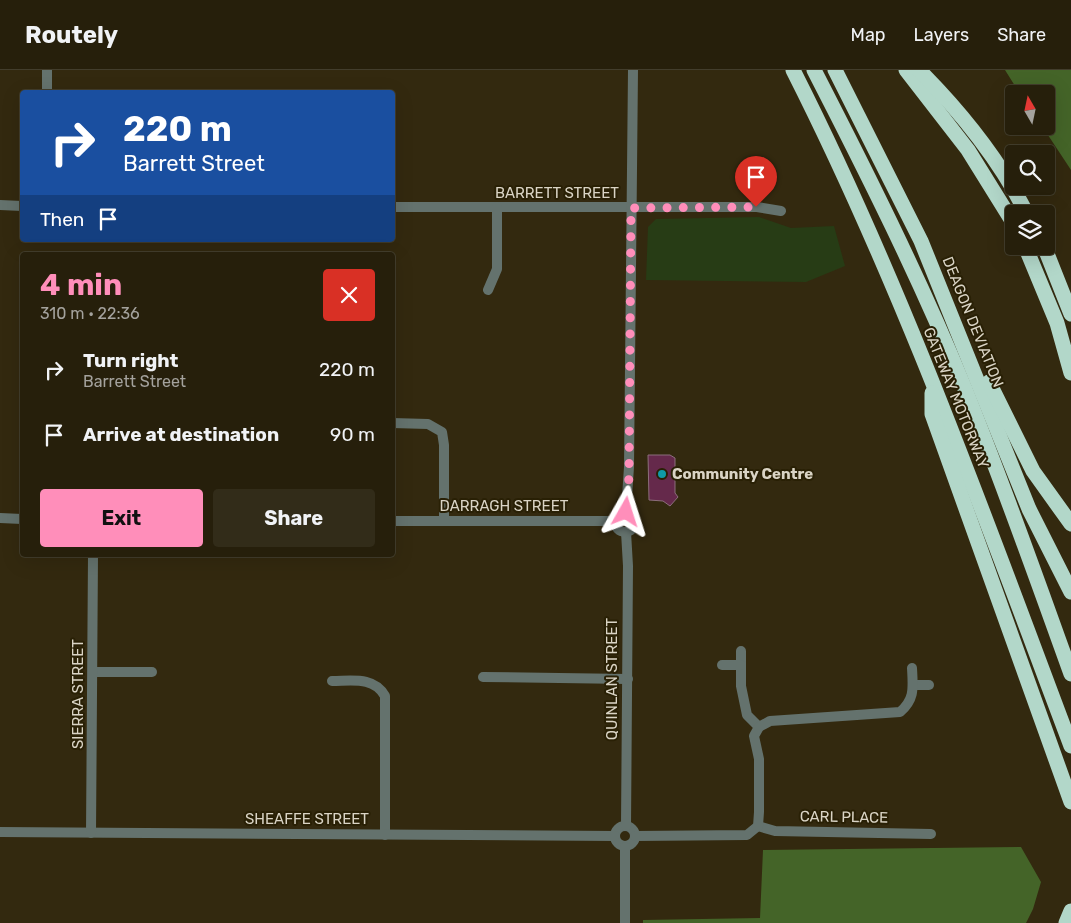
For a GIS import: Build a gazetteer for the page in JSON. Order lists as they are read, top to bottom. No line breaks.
{"streets":{"highway":["DEAGON DEVIATION","GATEWAY MOTORWAY"],"street":["BARRETT STREET","DARRAGH STREET","QUINLAN STREET","SIERRA STREET","CARL PLACE","SHEAFFE STREET"]},"crossings":[["DARRAGH STREET","QUINLAN STREET"],["QUINLAN STREET","SHEAFFE STREET"],["SIERRA STREET","SHEAFFE STREET"]],"places":["Community Centre"],"north":"top","page":{"header":"Routely","nav":["Map","Layers","Share"],"turn":["220 m","Barrett Street"],"then":"Then","heading":["4 min","310 m · 22:36"],"list":[{"name":"Turn right","note":"Barrett Street","value":"220 m"},{"name":"Arrive at destination","value":"90 m"}],"buttons":["Exit","Share"]}}
